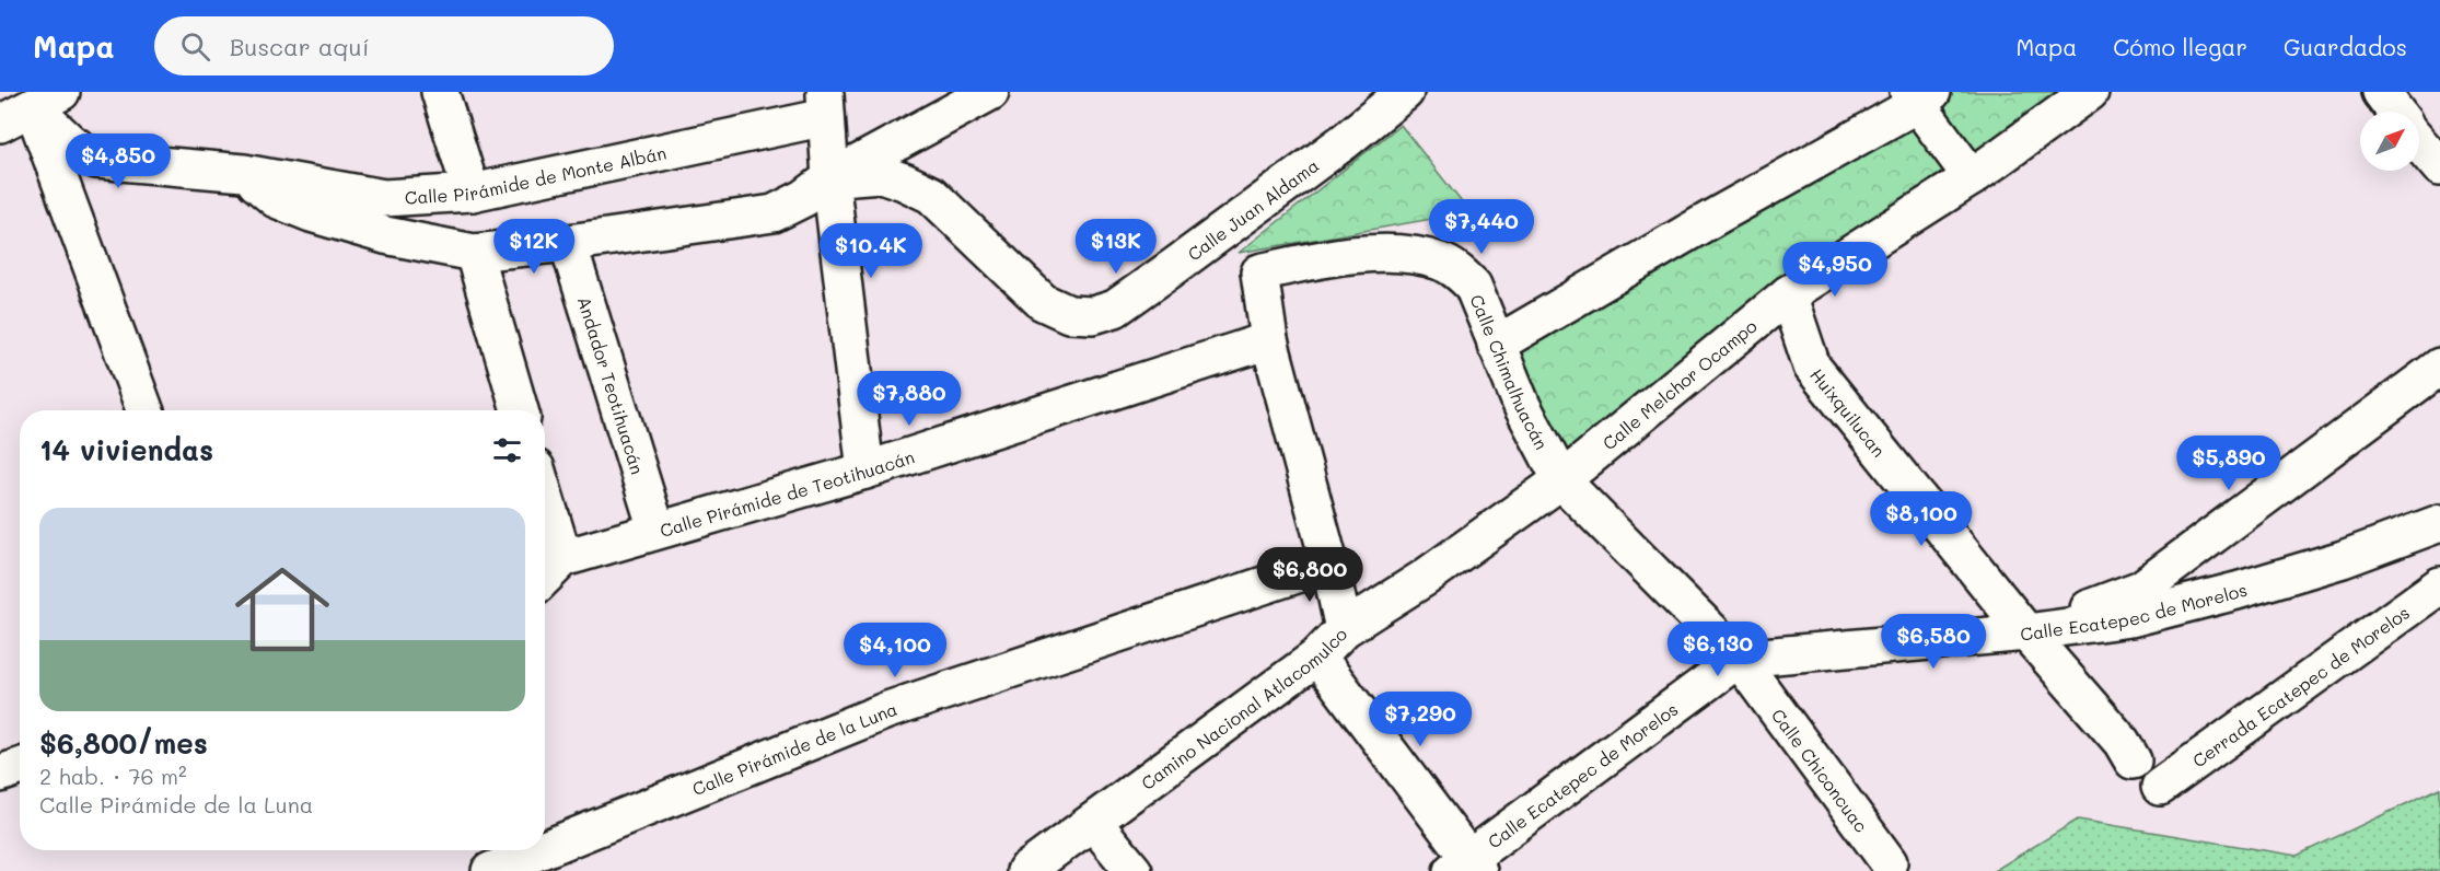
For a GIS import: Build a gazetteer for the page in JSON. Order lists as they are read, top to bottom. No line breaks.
{"streets":{"street":["Calle Pirámide de Monte Albán","Calle Juan Aldama","Calle Chimalhuacán","Calle Melchor Ocampo","Andador Teotihuacán","Huixquilucan","Calle Pirámide de Teotihuacán","Calle Ecatepec de Morelos","Cerrada Ecatepec de Morelos","Camino Nacional Atlacomulco","Calle Pirámide de la Luna","Calle Chiconcuac"]},"crossings":[["Calle Chimalhuacán","Calle Melchor Ocampo"],["Calle Chimalhuacán","Calle Pirámide de Teotihuacán"],["Calle Chimalhuacán","Camino Nacional Atlacomulco"],["Calle Chimalhuacán","Calle Chiconcuac"],["Calle Melchor Ocampo","Huixquilucan"],["Calle Melchor Ocampo","Camino Nacional Atlacomulco"],["Calle Melchor Ocampo","Calle Chiconcuac"],["Andador Teotihuacán","Calle Pirámide de Teotihuacán"],["Huixquilucan","Calle Ecatepec de Morelos"],["Calle Ecatepec de Morelos","Calle Chiconcuac"],["Camino Nacional Atlacomulco","Calle Chiconcuac"]],"north":"top right","page":{"header":"Mapa","search":"Buscar aquí","nav":["Mapa","Cómo llegar","Guardados"],"price":["$4,850","$7,440","$12K","$13K","$10.4K","$4,950","$7,880","$5,890","$8,100","$6,800","$6,580","$6,130","$4,100","$7,290"],"heading":"14 viviendas","list":[{"name":"$6,800/mes","note":"2 hab. · 76 m² · Calle Pirámide de la Luna"}]}}
